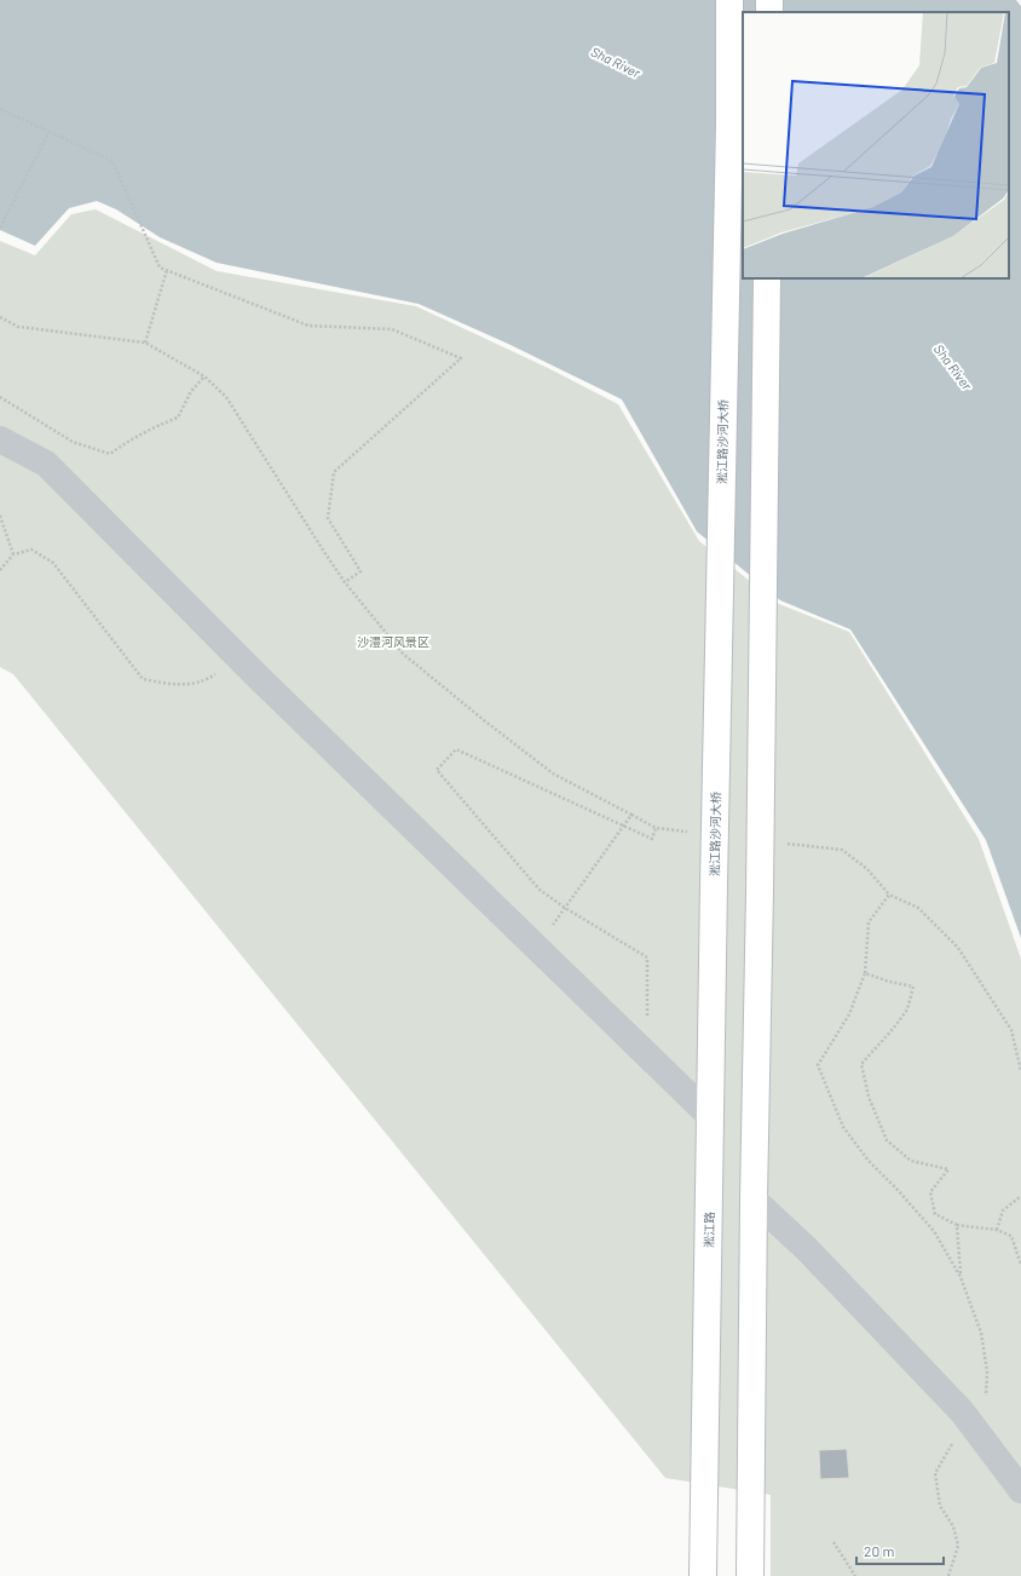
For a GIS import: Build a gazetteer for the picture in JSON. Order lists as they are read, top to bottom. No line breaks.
{"streets":{"main road":["淞江路沙河大桥","淞江路"]},"crossings":[["淞江路沙河大桥","淞江路"]],"water":["Sha River"],"parks":["沙澧河风景区"],"scale_bar":"20 m"}
